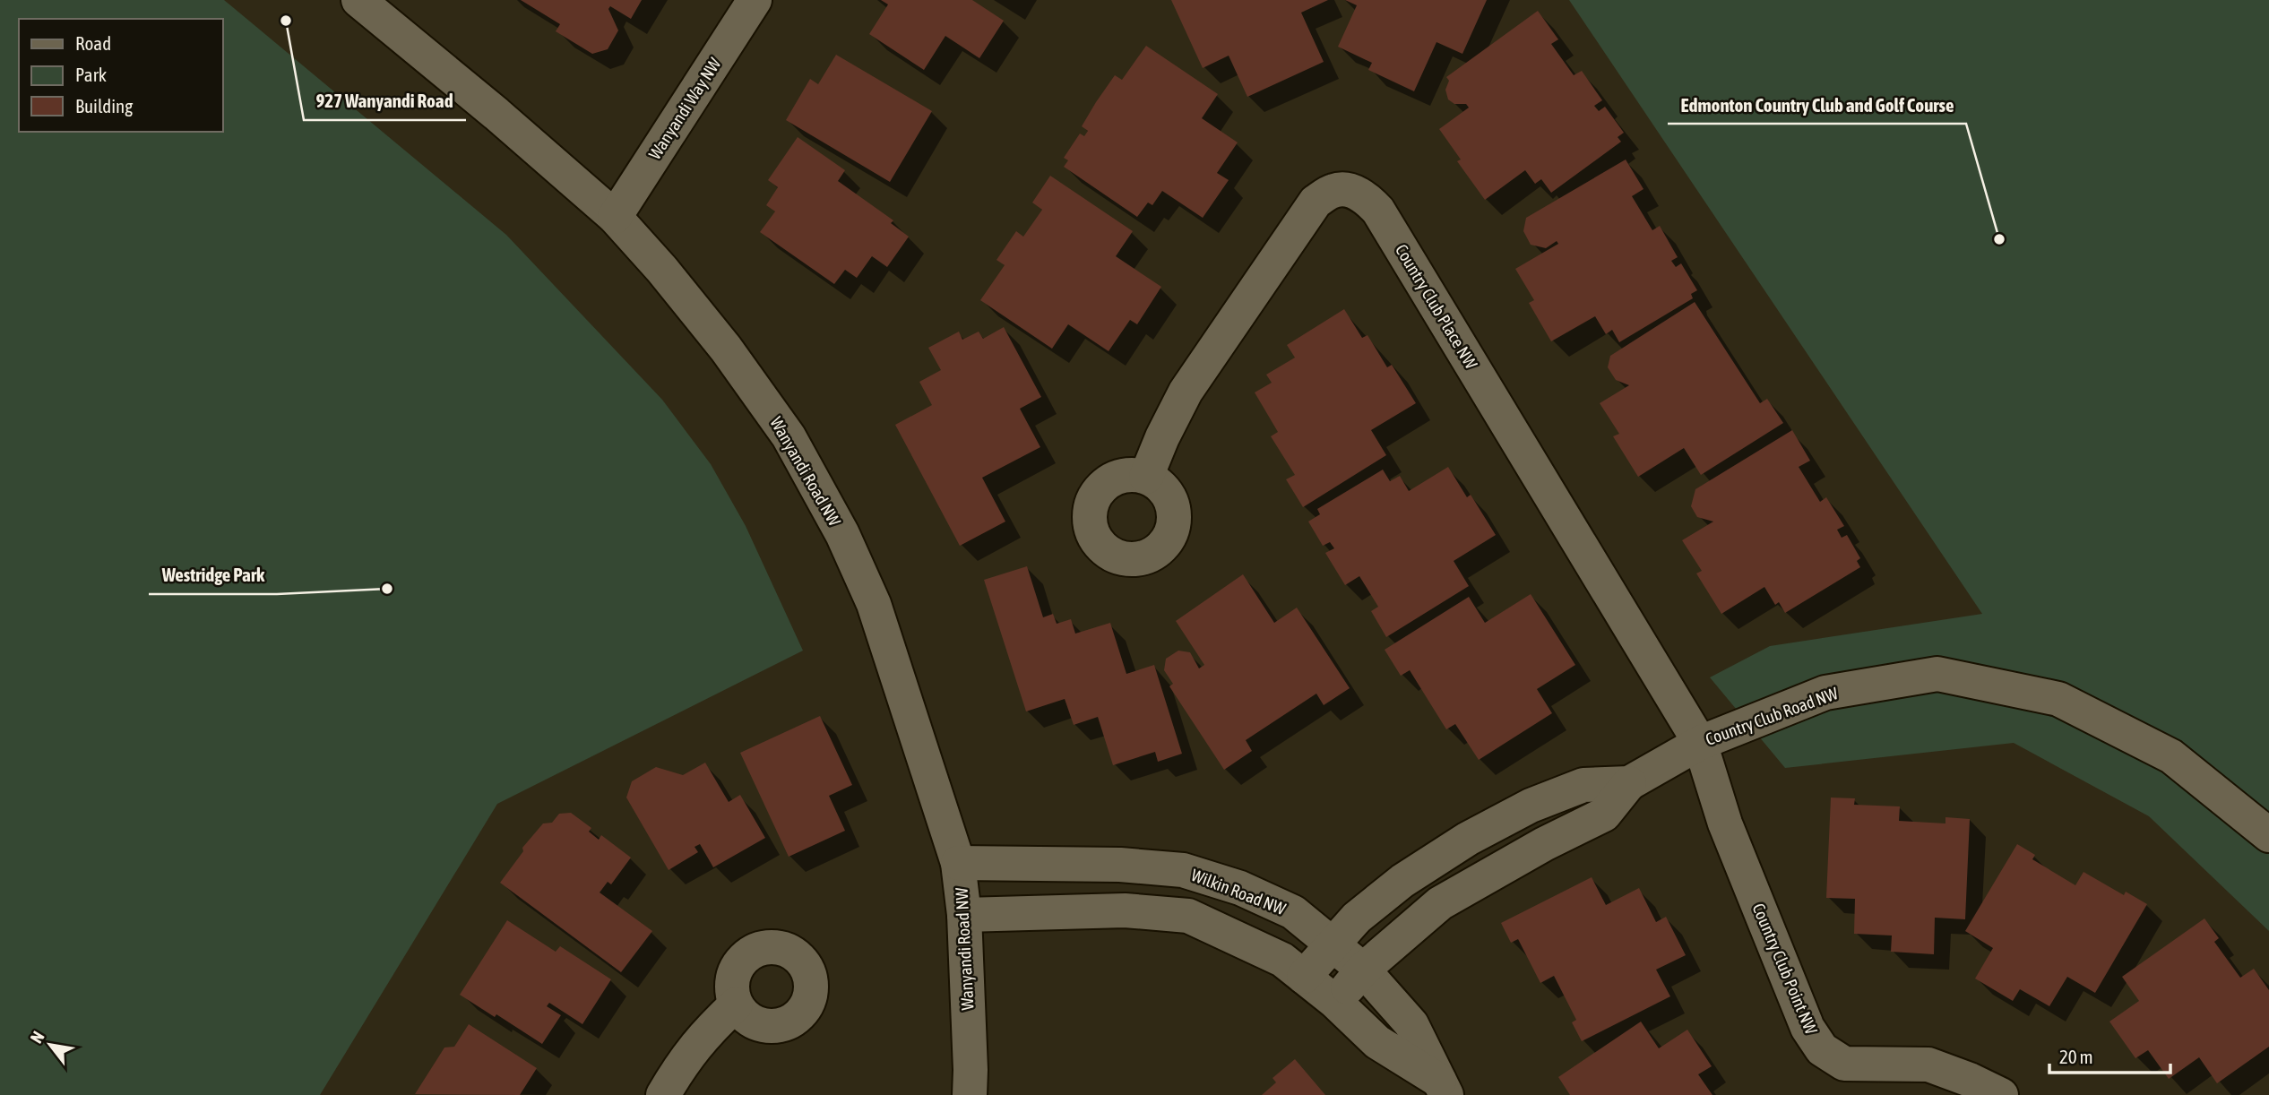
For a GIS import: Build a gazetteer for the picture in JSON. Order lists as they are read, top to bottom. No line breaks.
{"streets":{"street":["Wanyandi Way NW","Country Club Place NW","Wanyandi Road NW","Country Club Road NW","Wilkin Road NW","Country Club Point NW"]},"crossings":[["Wanyandi Way NW","Wanyandi Road NW"],["Country Club Place NW","Country Club Road NW"],["Country Club Place NW","Country Club Point NW"],["Wanyandi Road NW","Wilkin Road NW"],["Country Club Road NW","Wilkin Road NW"],["Country Club Road NW","Country Club Point NW"]],"places":["927 Wanyandi Road","Edmonton Country Club and Golf Course","Westridge Park"],"legend":["Road","Park","Building"],"scale_bar":"20 m","north":"top left"}
